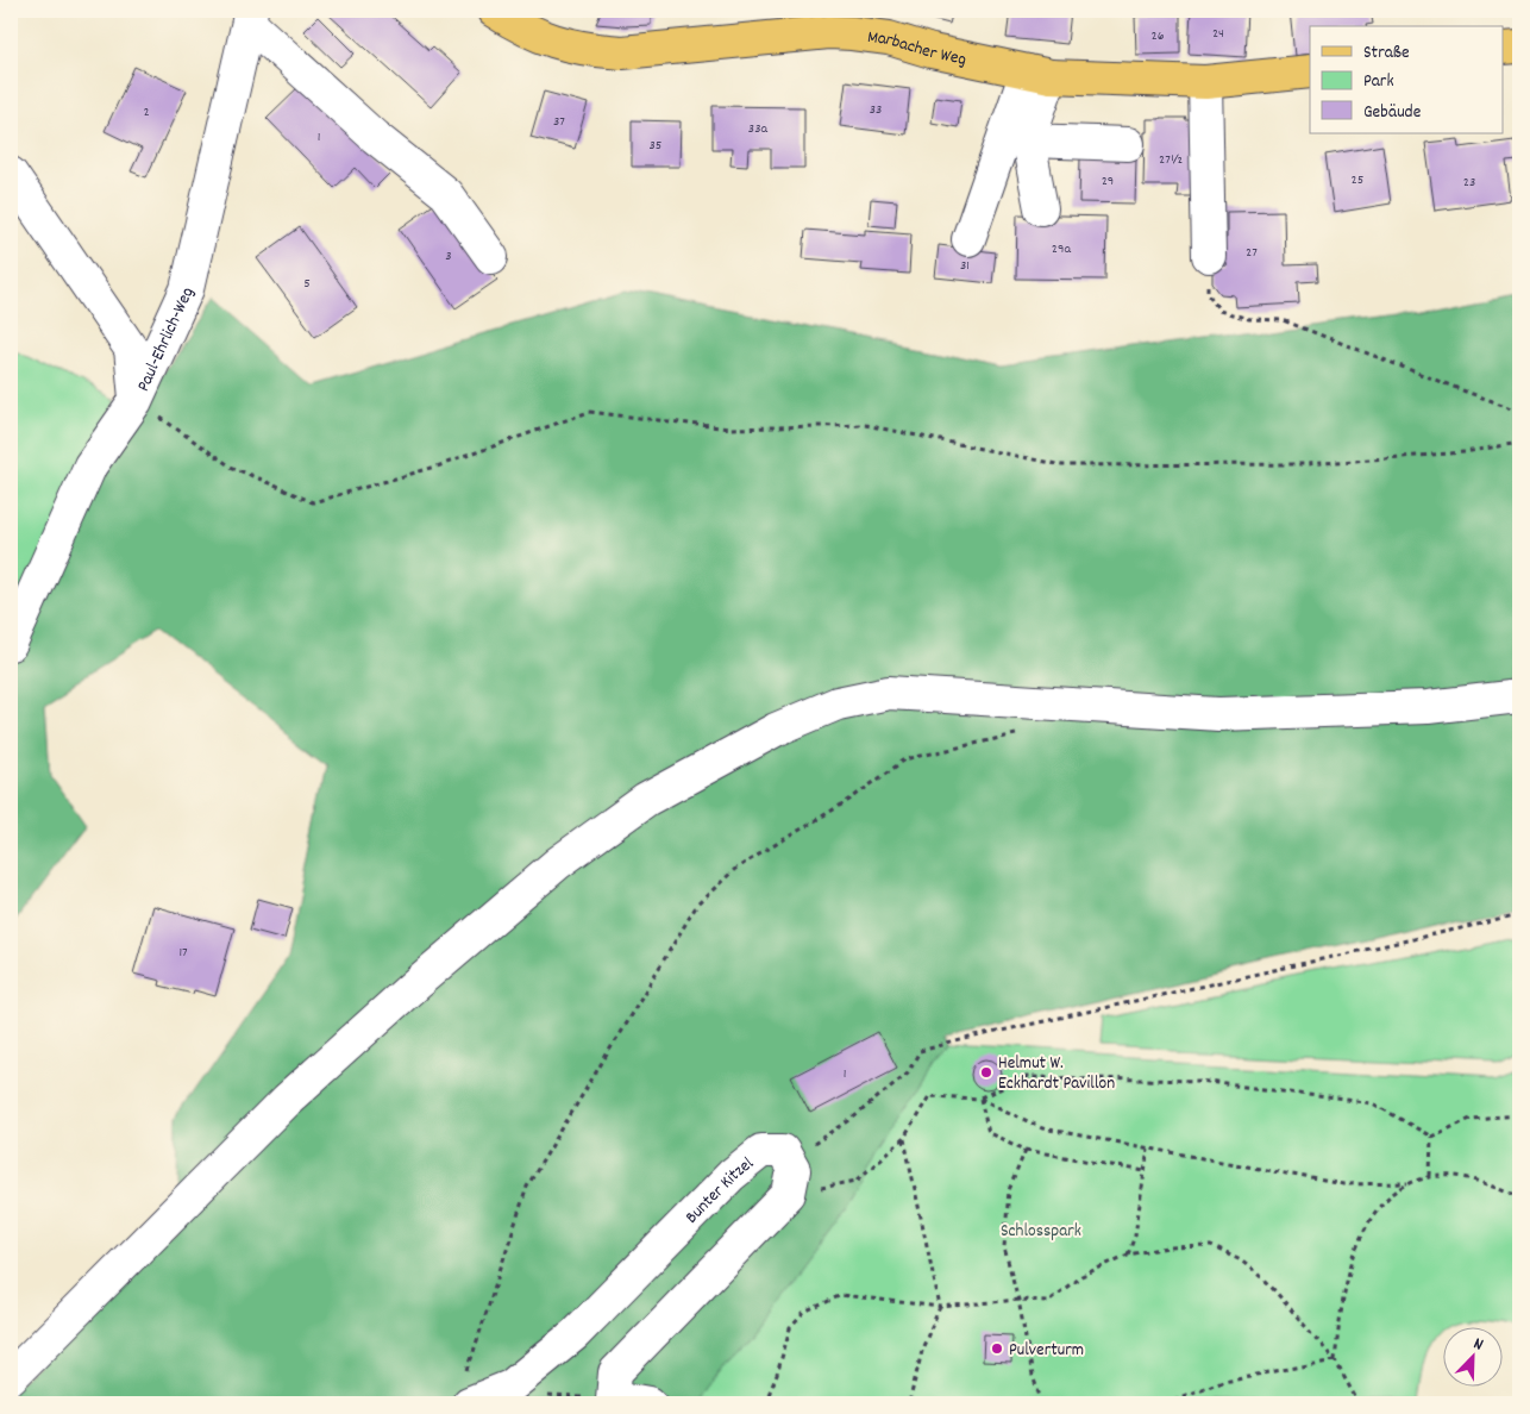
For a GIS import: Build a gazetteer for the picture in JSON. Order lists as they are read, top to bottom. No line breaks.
{"streets":{"main road":["Marbacher Weg"],"street":["Paul-Ehrlich-Weg","Bunter Kitzel"]},"parks":["Schlosspark"],"places":["Helmut W. Eckhardt Pavillon","Pulverturm"],"house_numbers":["24","26","33","2","37","33a","1","35","27½","25","29","23","29a","27","3","31","5","17","1"],"legend":["Straße","Park","Gebäude"],"north":"top right"}
